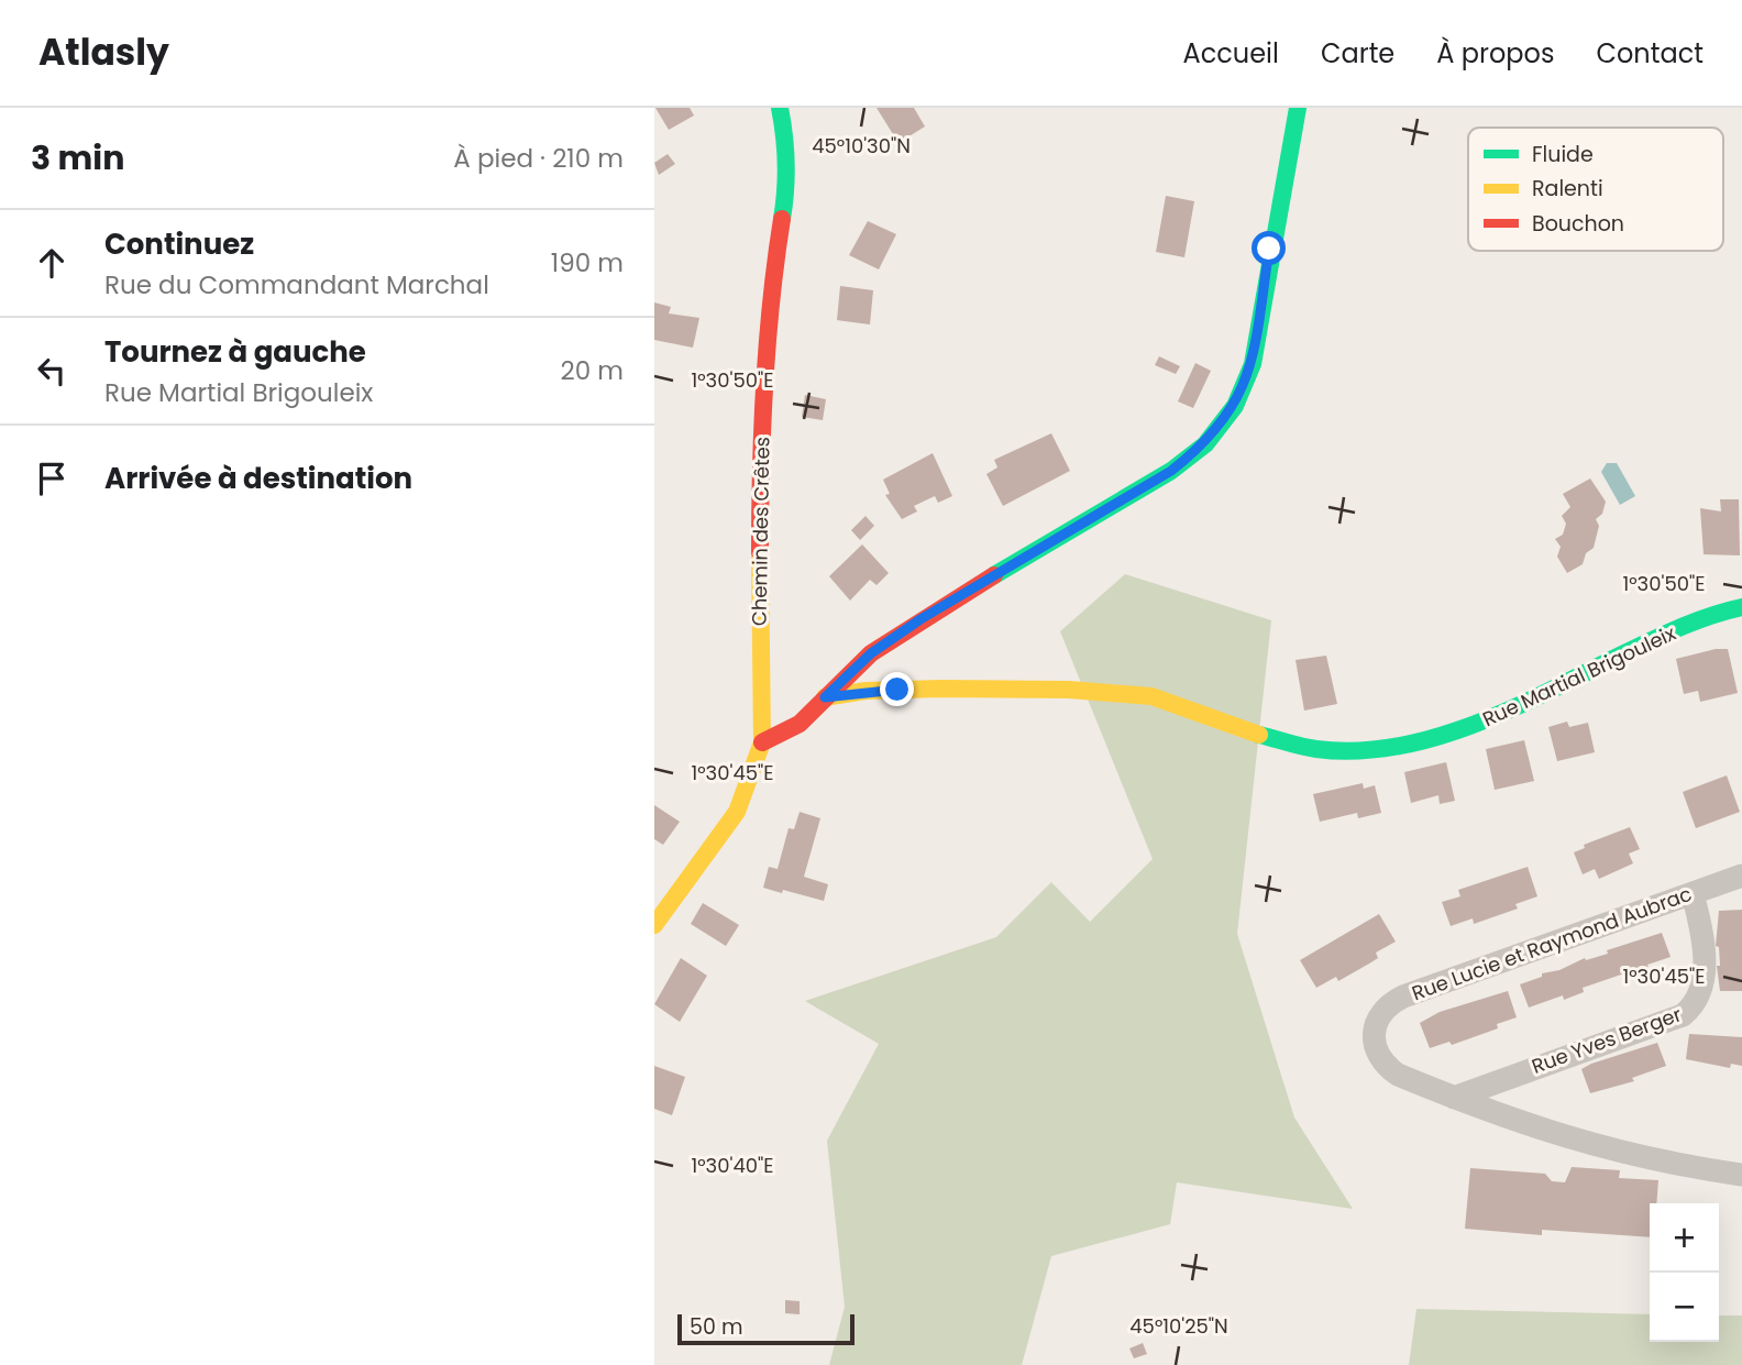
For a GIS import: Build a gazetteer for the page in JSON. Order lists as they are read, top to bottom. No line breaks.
{"streets":{"street":["Chemin des Crêtes","Rue Martial Brigouleix","Rue Lucie et Raymond Aubrac","Rue Yves Berger"]},"crossings":[["Rue Lucie et Raymond Aubrac","Rue Yves Berger"]],"legend":["Fluide","Ralenti","Bouchon"],"scale_bar":"50 m","page":{"header":"Atlasly","nav":["Accueil","Carte","À propos","Contact"],"heading":["3 min","À pied · 210 m"],"list":[["Continuez","Rue du Commandant Marchal","190 m"],["Tournez à gauche","Rue Martial Brigouleix","20 m"],"Arrivée à destination"],"map_buttons":["+","−"],"scale":"50 m"},"coordinates":["45°10'30\"N","1°30'50\"E","1°30'45\"E","1°30'40\"E","45°10'25\"N"]}
